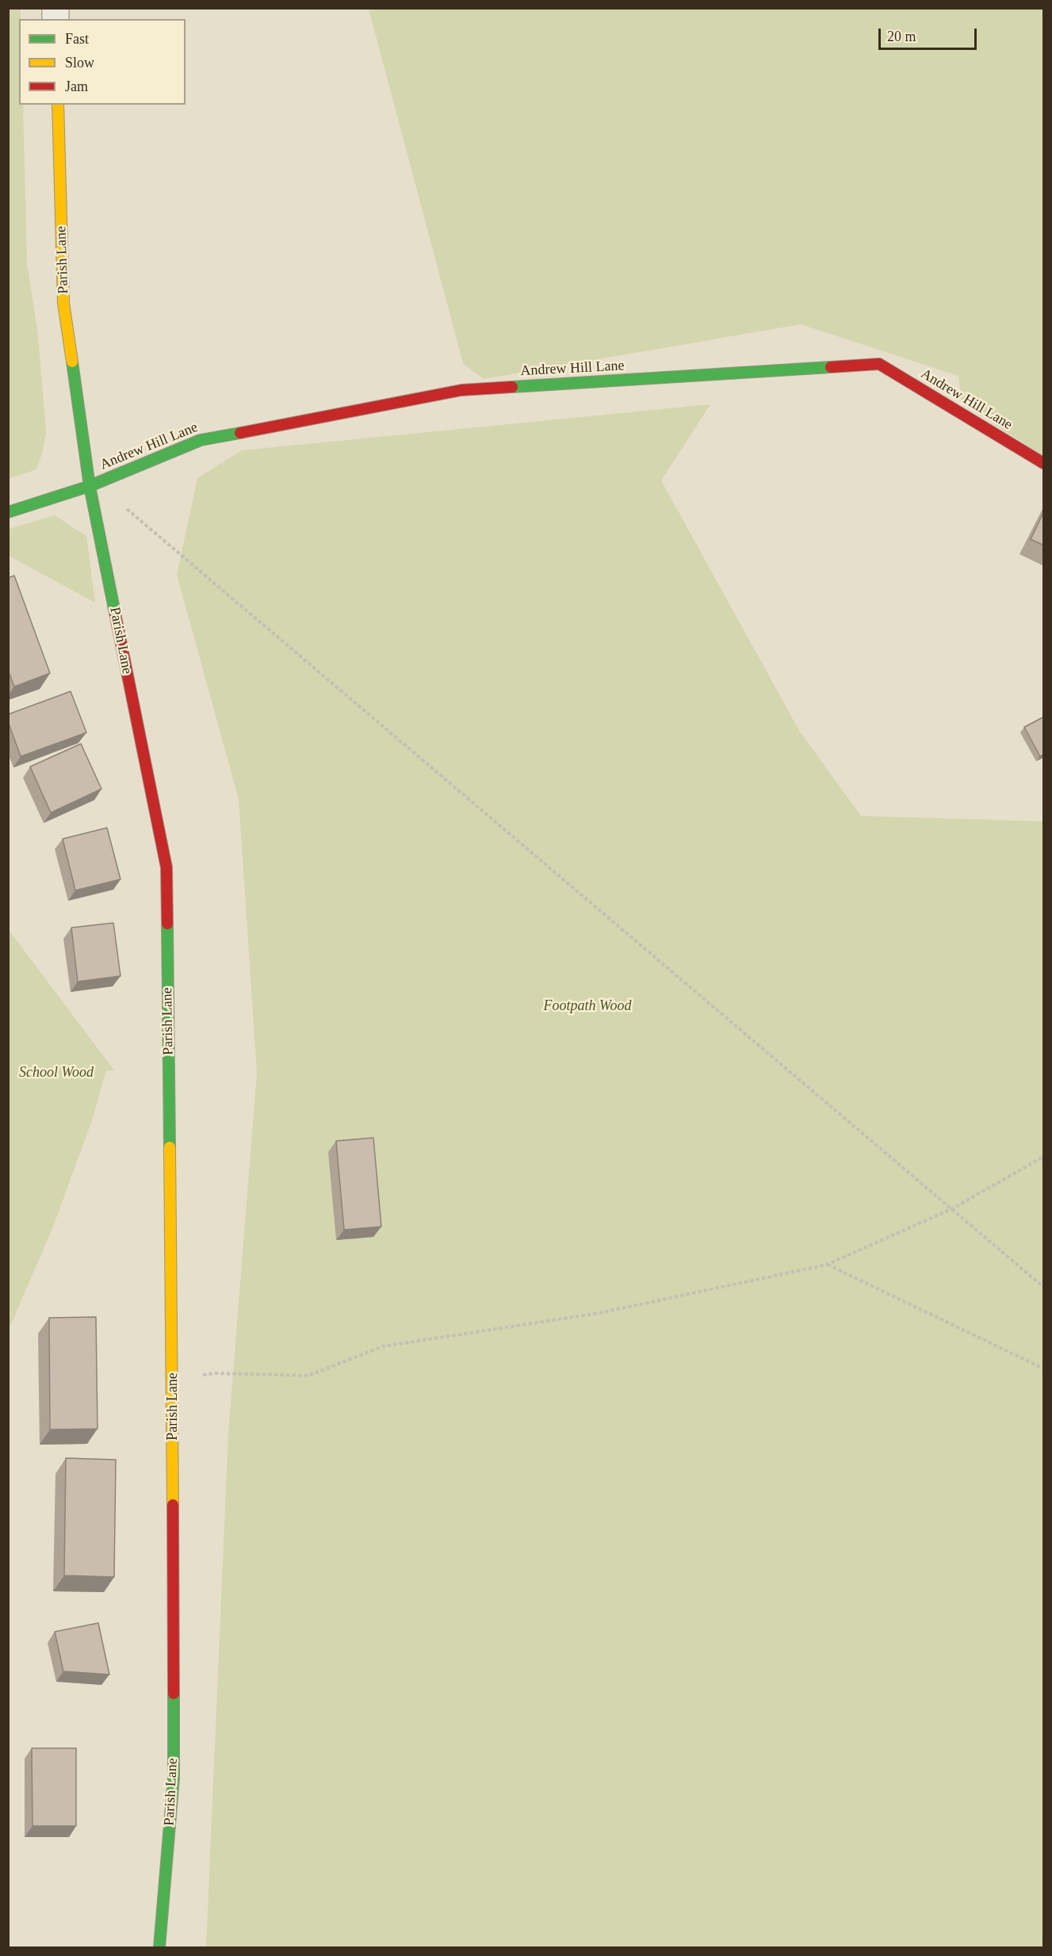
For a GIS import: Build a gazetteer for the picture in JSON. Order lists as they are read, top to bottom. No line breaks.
{"streets":{"street":["Parish Lane","Andrew Hill Lane"]},"crossings":[["Parish Lane","Andrew Hill Lane"]],"parks":["Footpath Wood","School Wood"],"legend":["Fast","Slow","Jam"],"scale_bar":"20 m"}
